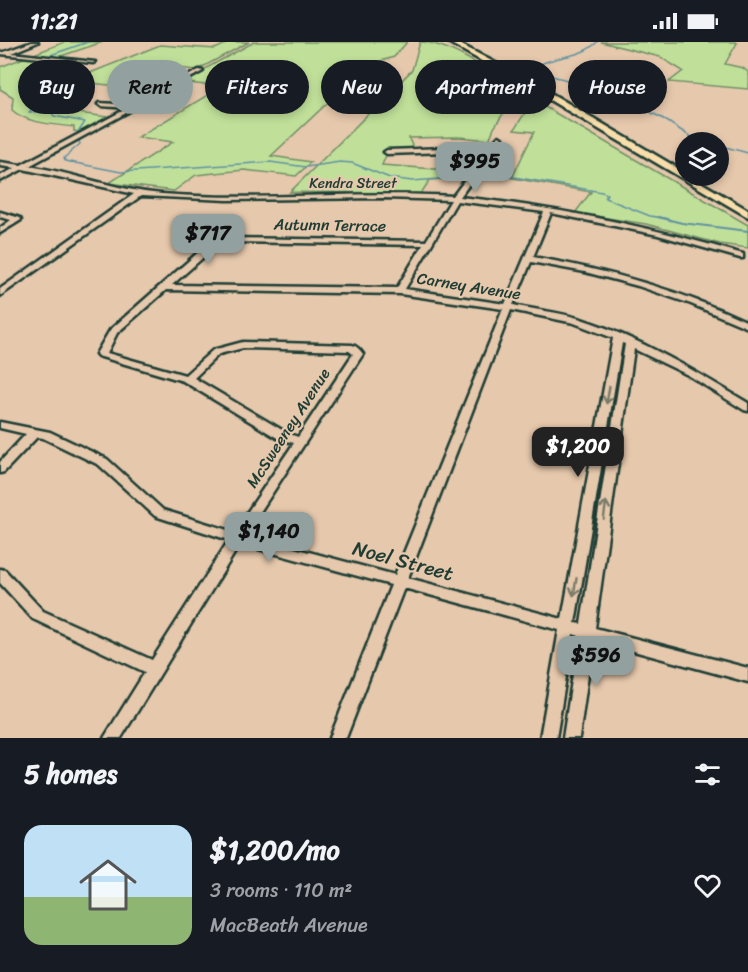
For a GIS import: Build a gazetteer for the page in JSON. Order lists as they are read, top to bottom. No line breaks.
{"streets":{"street":["Kendra Street","Autumn Terrace","Carney Avenue","McSweeney Avenue","Noel Street"]},"crossings":[["Autumn Terrace","Carney Avenue"],["Autumn Terrace","McSweeney Avenue"],["McSweeney Avenue","Noel Street"]],"page":{"status":"11:21","chip":["Buy","Rent","Filters","New","Apartment","House"],"price":["$995","$717","$1,200","$1,140","$596"],"heading":"5 homes","list":[{"name":"$1,200/mo","note":"3 rooms · 110 m² · MacBeath Avenue"}]}}
